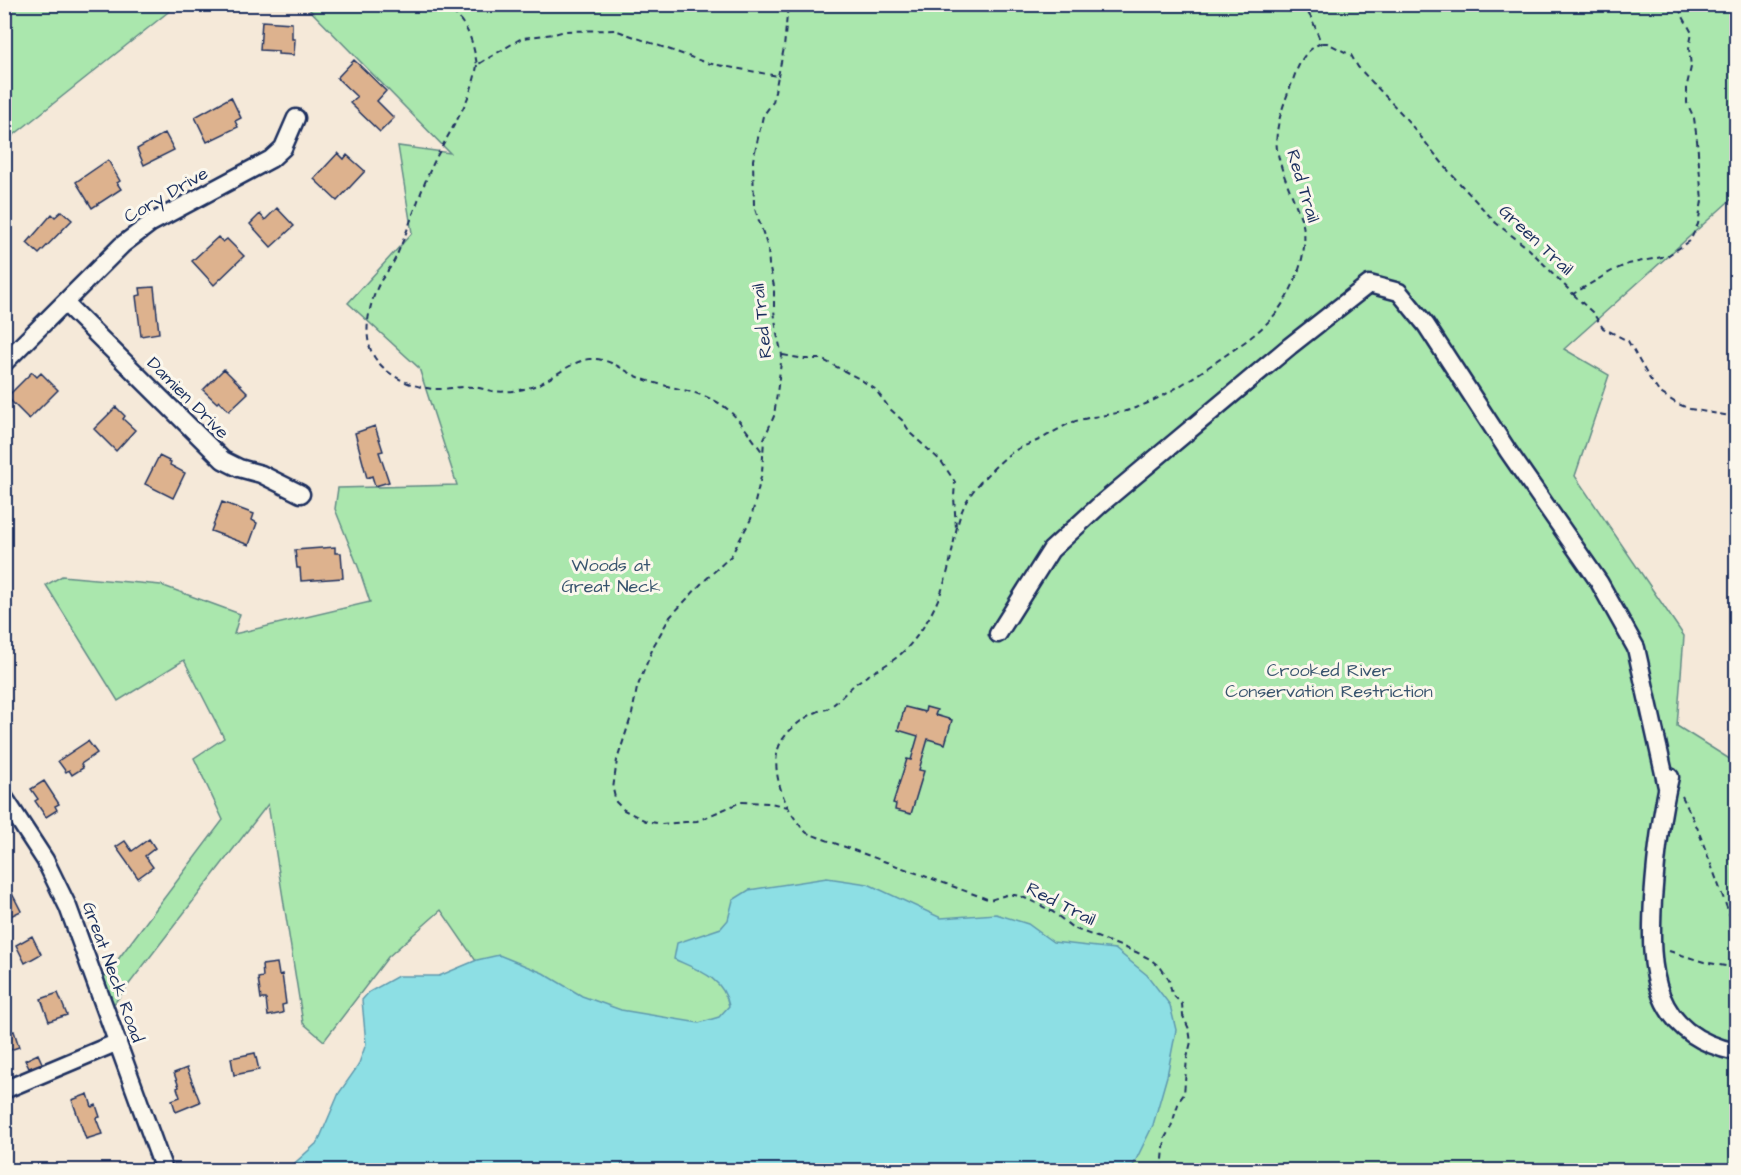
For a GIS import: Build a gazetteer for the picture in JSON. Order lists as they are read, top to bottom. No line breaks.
{"streets":{"street":["Cory Drive","Damien Drive","Great Neck Road"],"path":["Red Trail","Green Trail"]},"crossings":[["Red Trail","Green Trail"],["Cory Drive","Damien Drive"]],"parks":["Woods at Great Neck","Crooked River Conservation Restriction"]}
